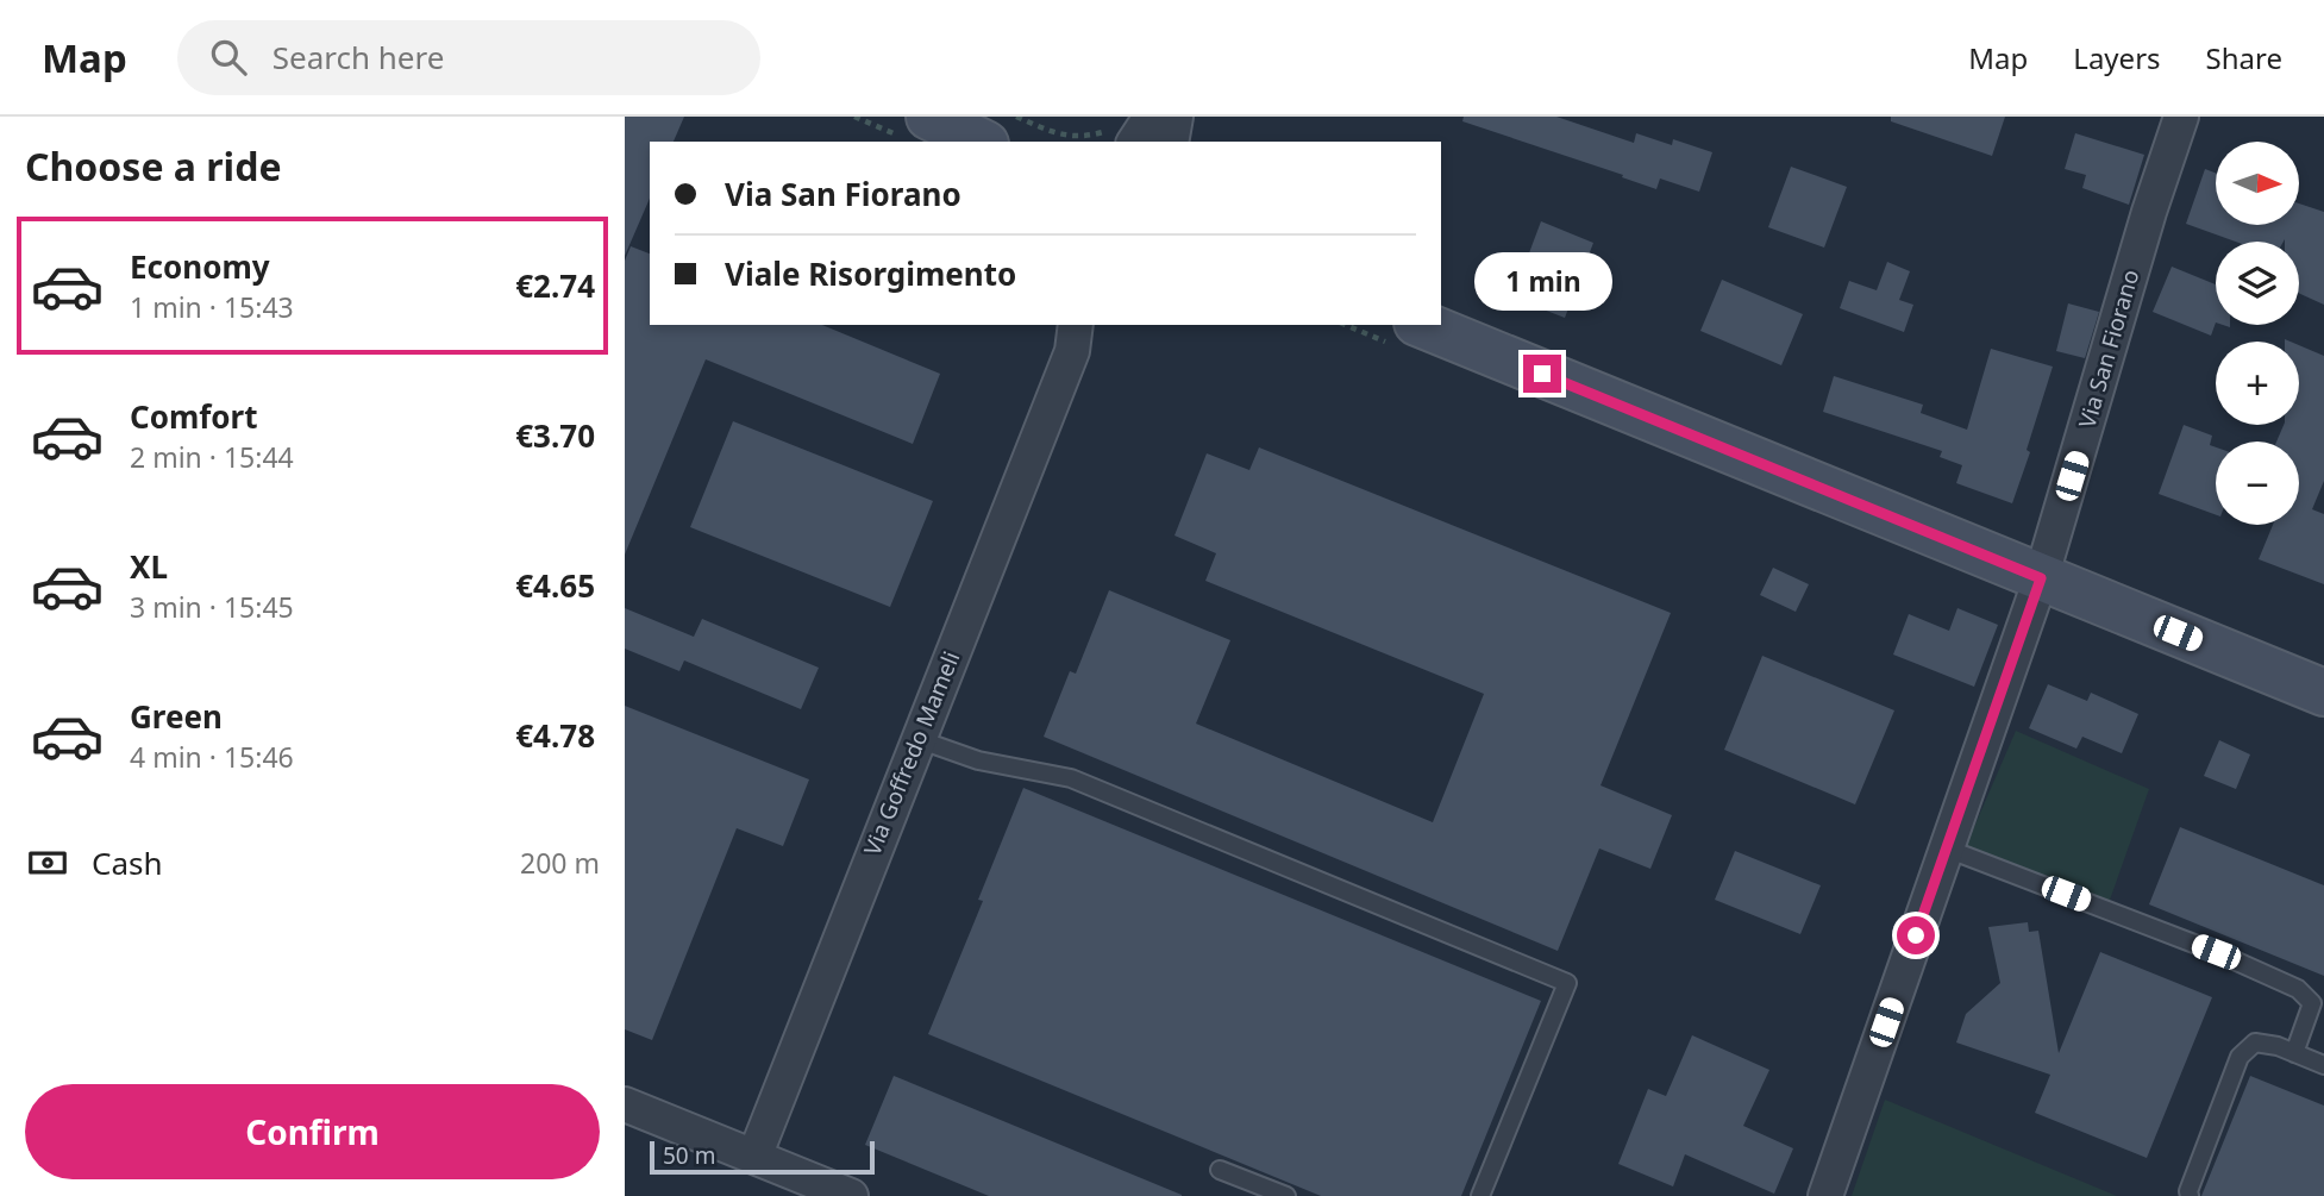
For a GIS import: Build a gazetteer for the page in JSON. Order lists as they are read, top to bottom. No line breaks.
{"streets":{"street":["Via San Fiorano","Via Goffredo Mameli"]},"scale_bar":"50 m","north":"right","page":{"header":"Map","search":"Search here","nav":["Map","Layers","Share"],"heading":"Choose a ride","map_buttons":["+","−"],"banner":["Via San Fiorano","Viale Risorgimento"],"list":[{"name":"Economy","note":"1 min · 15:43","value":"€2.74"},{"name":"Comfort","note":"2 min · 15:44","value":"€3.70"},{"name":"XL","note":"3 min · 15:45","value":"€4.65"},{"name":"Green","note":"4 min · 15:46","value":"€4.78"}],"bubble":"1 min","pay":["Cash","200 m"],"buttons":"Confirm","scale":"50 m"}}
